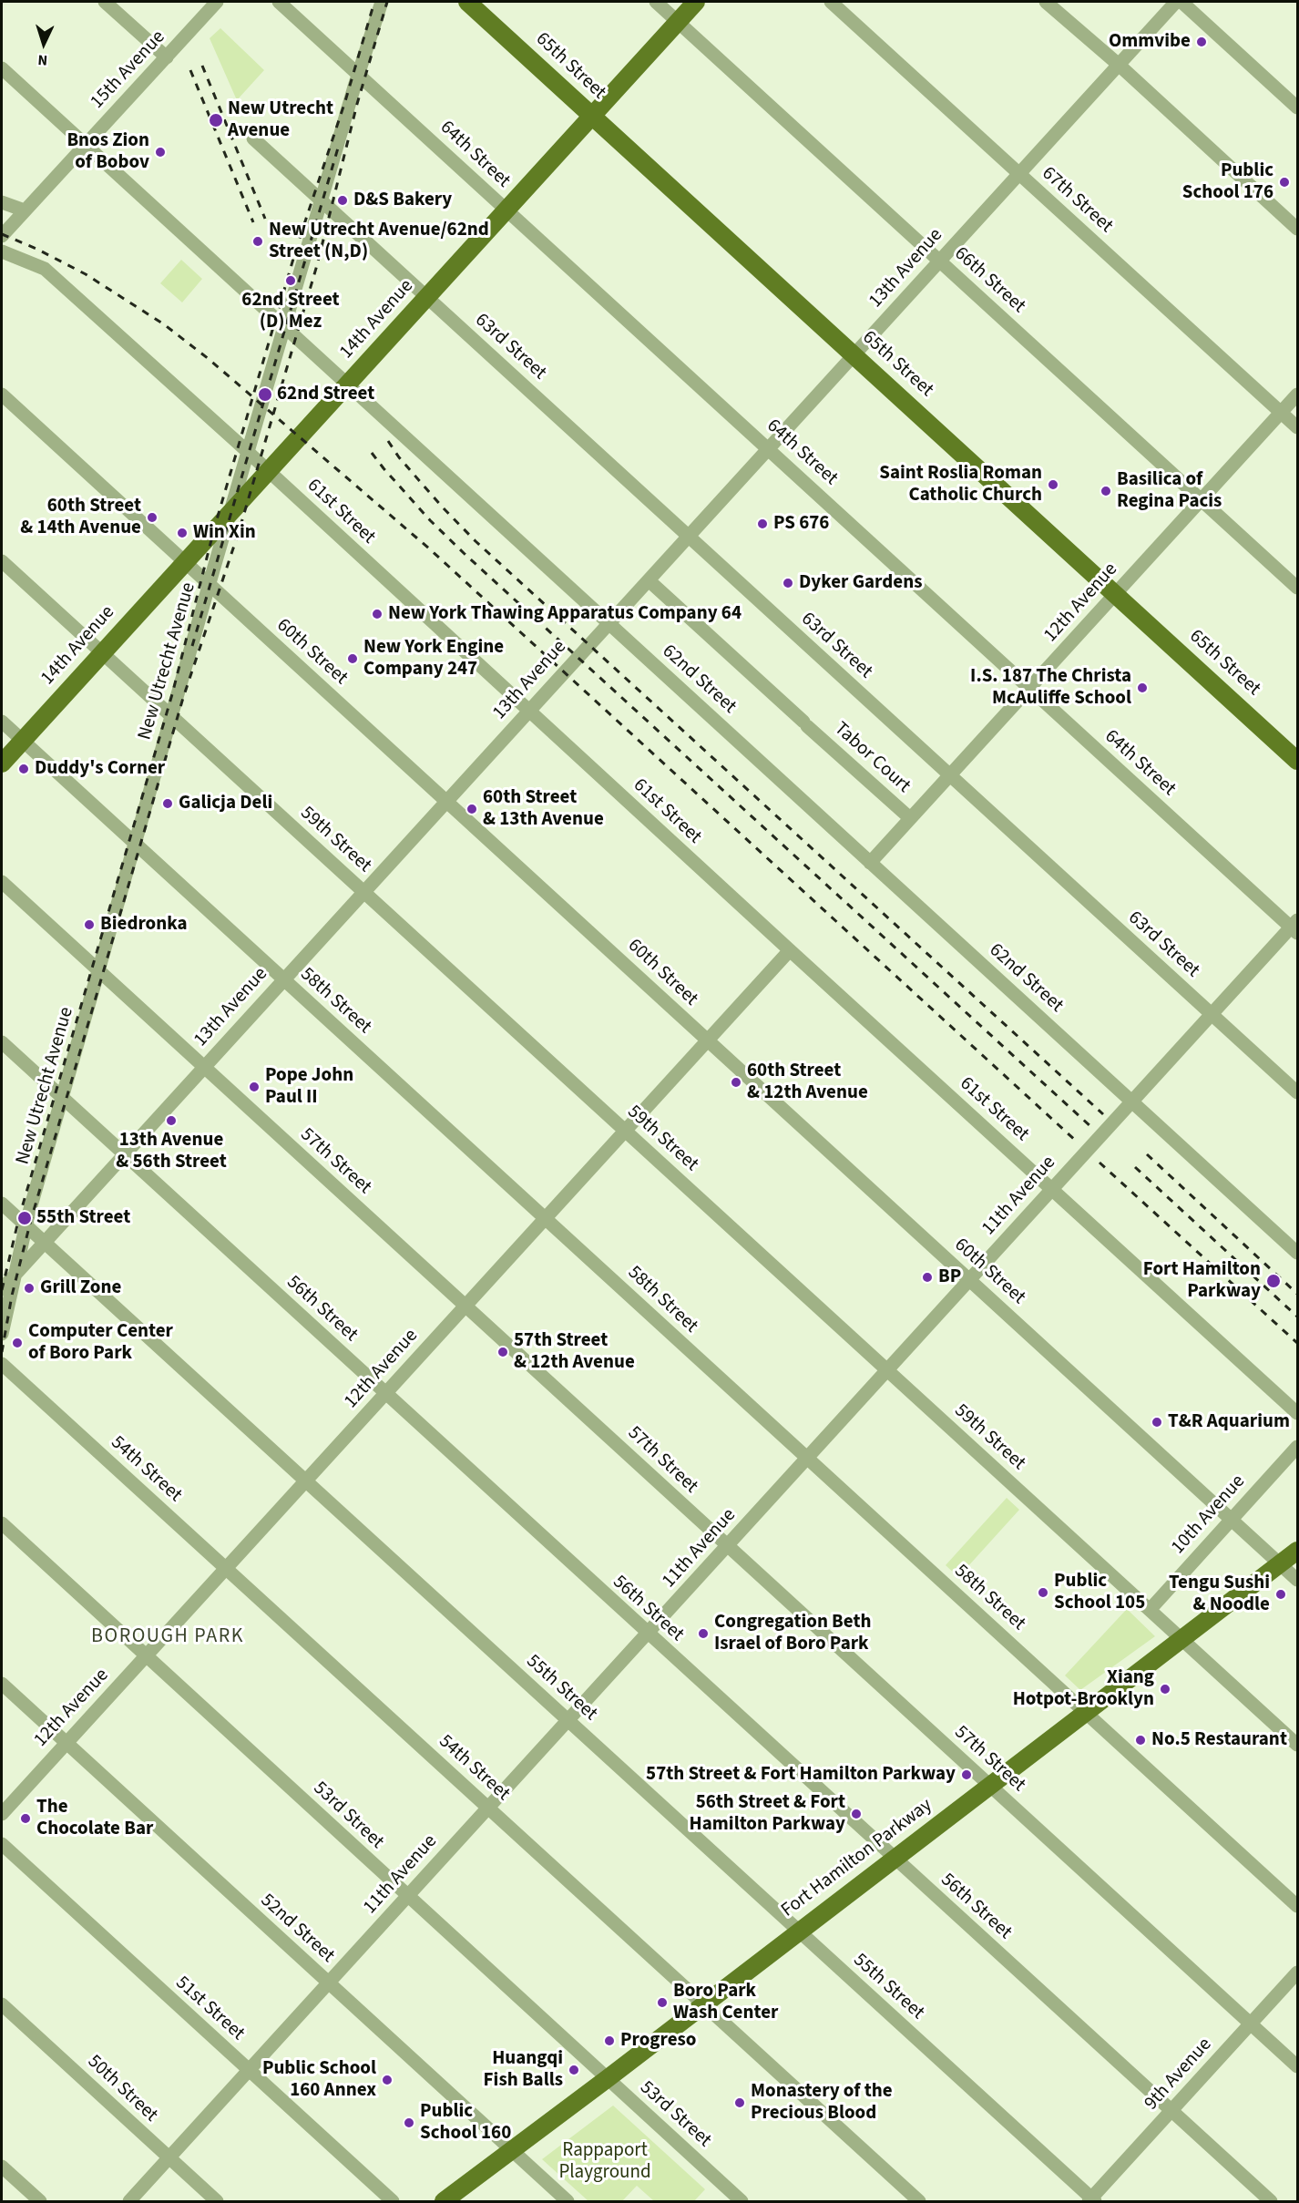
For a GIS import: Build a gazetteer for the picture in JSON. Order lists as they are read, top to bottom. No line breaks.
{"streets":{"main road":["65th Street","14th Avenue","Fort Hamilton Parkway"],"street":["15th Avenue","64th Street","67th Street","13th Avenue","66th Street","63rd Street","61st Street","12th Avenue","60th Street","New Utrecht Avenue","62nd Street","Tabor Court","59th Street","58th Street","57th Street","11th Avenue","56th Street","54th Street","10th Avenue","55th Street","53rd Street","52nd Street","51st Street","9th Avenue","50th Street"]},"crossings":[["65th Street","13th Avenue"],["65th Street","14th Avenue"],["65th Street","12th Avenue"],["15th Avenue","62nd Street"],["64th Street","13th Avenue"],["64th Street","14th Avenue"],["64th Street","12th Avenue"],["64th Street","New Utrecht Avenue"],["64th Street","11th Avenue"],["67th Street","13th Avenue"],["67th Street","12th Avenue"],["13th Avenue","66th Street"],["13th Avenue","63rd Street"],["13th Avenue","61st Street"],["13th Avenue","60th Street"],["13th Avenue","New Utrecht Avenue"],["13th Avenue","62nd Street"],["13th Avenue","Tabor Court"],["13th Avenue","59th Street"],["13th Avenue","58th Street"],["13th Avenue","57th Street"],["13th Avenue","56th Street"],["13th Avenue","55th Street"],["66th Street","14th Avenue"],["66th Street","12th Avenue"],["14th Avenue","63rd Street"],["14th Avenue","61st Street"],["14th Avenue","60th Street"],["14th Avenue","New Utrecht Avenue"],["14th Avenue","62nd Street"],["14th Avenue","59th Street"],["14th Avenue","58th Street"],["63rd Street","12th Avenue"],["63rd Street","New Utrecht Avenue"],["63rd Street","11th Avenue"],["61st Street","12th Avenue"],["61st Street","New Utrecht Avenue"],["61st Street","11th Avenue"],["12th Avenue","60th Street"],["12th Avenue","62nd Street"],["12th Avenue","Tabor Court"],["12th Avenue","59th Street"],["12th Avenue","58th Street"],["12th Avenue","57th Street"],["12th Avenue","56th Street"],["12th Avenue","54th Street"],["12th Avenue","55th Street"],["12th Avenue","53rd Street"],["12th Avenue","52nd Street"],["60th Street","New Utrecht Avenue"],["60th Street","11th Avenue"],["60th Street","10th Avenue"],["60th Street","Fort Hamilton Parkway"],["New Utrecht Avenue","62nd Street"],["New Utrecht Avenue","59th Street"],["New Utrecht Avenue","58th Street"],["New Utrecht Avenue","57th Street"],["New Utrecht Avenue","56th Street"],["New Utrecht Avenue","55th Street"],["62nd Street","11th Avenue"],["59th Street","11th Avenue"],["59th Street","10th Avenue"],["59th Street","Fort Hamilton Parkway"],["58th Street","11th Avenue"],["58th Street","Fort Hamilton Parkway"],["57th Street","11th Avenue"],["57th Street","Fort Hamilton Parkway"],["57th Street","9th Avenue"],["11th Avenue","56th Street"],["11th Avenue","54th Street"],["11th Avenue","55th Street"],["11th Avenue","53rd Street"],["11th Avenue","52nd Street"],["11th Avenue","51st Street"],["11th Avenue","50th Street"],["56th Street","Fort Hamilton Parkway"],["56th Street","9th Avenue"],["54th Street","Fort Hamilton Parkway"],["55th Street","Fort Hamilton Parkway"],["55th Street","9th Avenue"],["53rd Street","Fort Hamilton Parkway"],["Fort Hamilton Parkway","52nd Street"]],"districts":["BOROUGH PARK"],"parks":["Rappaport Playground"],"places":["Ommvibe","New Utrecht Avenue","Bnos Zion of Bobov","Public School 176","D&S Bakery","New Utrecht Avenue/62nd Street (N,D)","62nd Street (D) Mez","62nd Street","Saint Roslia Roman Catholic Church","Basilica of Regina Pacis","60th Street & 14th Avenue","PS 676","Win Xin","Dyker Gardens","New York Thawing Apparatus Company 64","New York Engine Company 247","I.S. 187 The Christa McAuliffe School","Duddy's Corner","Galicja Deli","60th Street & 13th Avenue","Biedronka","60th Street & 12th Avenue","Pope John Paul II","13th Avenue & 56th Street","55th Street","BP","Fort Hamilton Parkway","Grill Zone","Computer Center of Boro Park","57th Street & 12th Avenue","T&R Aquarium","Public School 105","Tengu Sushi & Noodle","Congregation Beth Israel of Boro Park","Xiang Hotpot-Brooklyn","No.5 Restaurant","57th Street & Fort Hamilton Parkway","56th Street & Fort Hamilton Parkway","The Chocolate Bar","Boro Park Wash Center","Progreso","Huangqi Fish Balls","Public School 160 Annex","Monastery of the Precious Blood","Public School 160"],"north":"bottom"}
